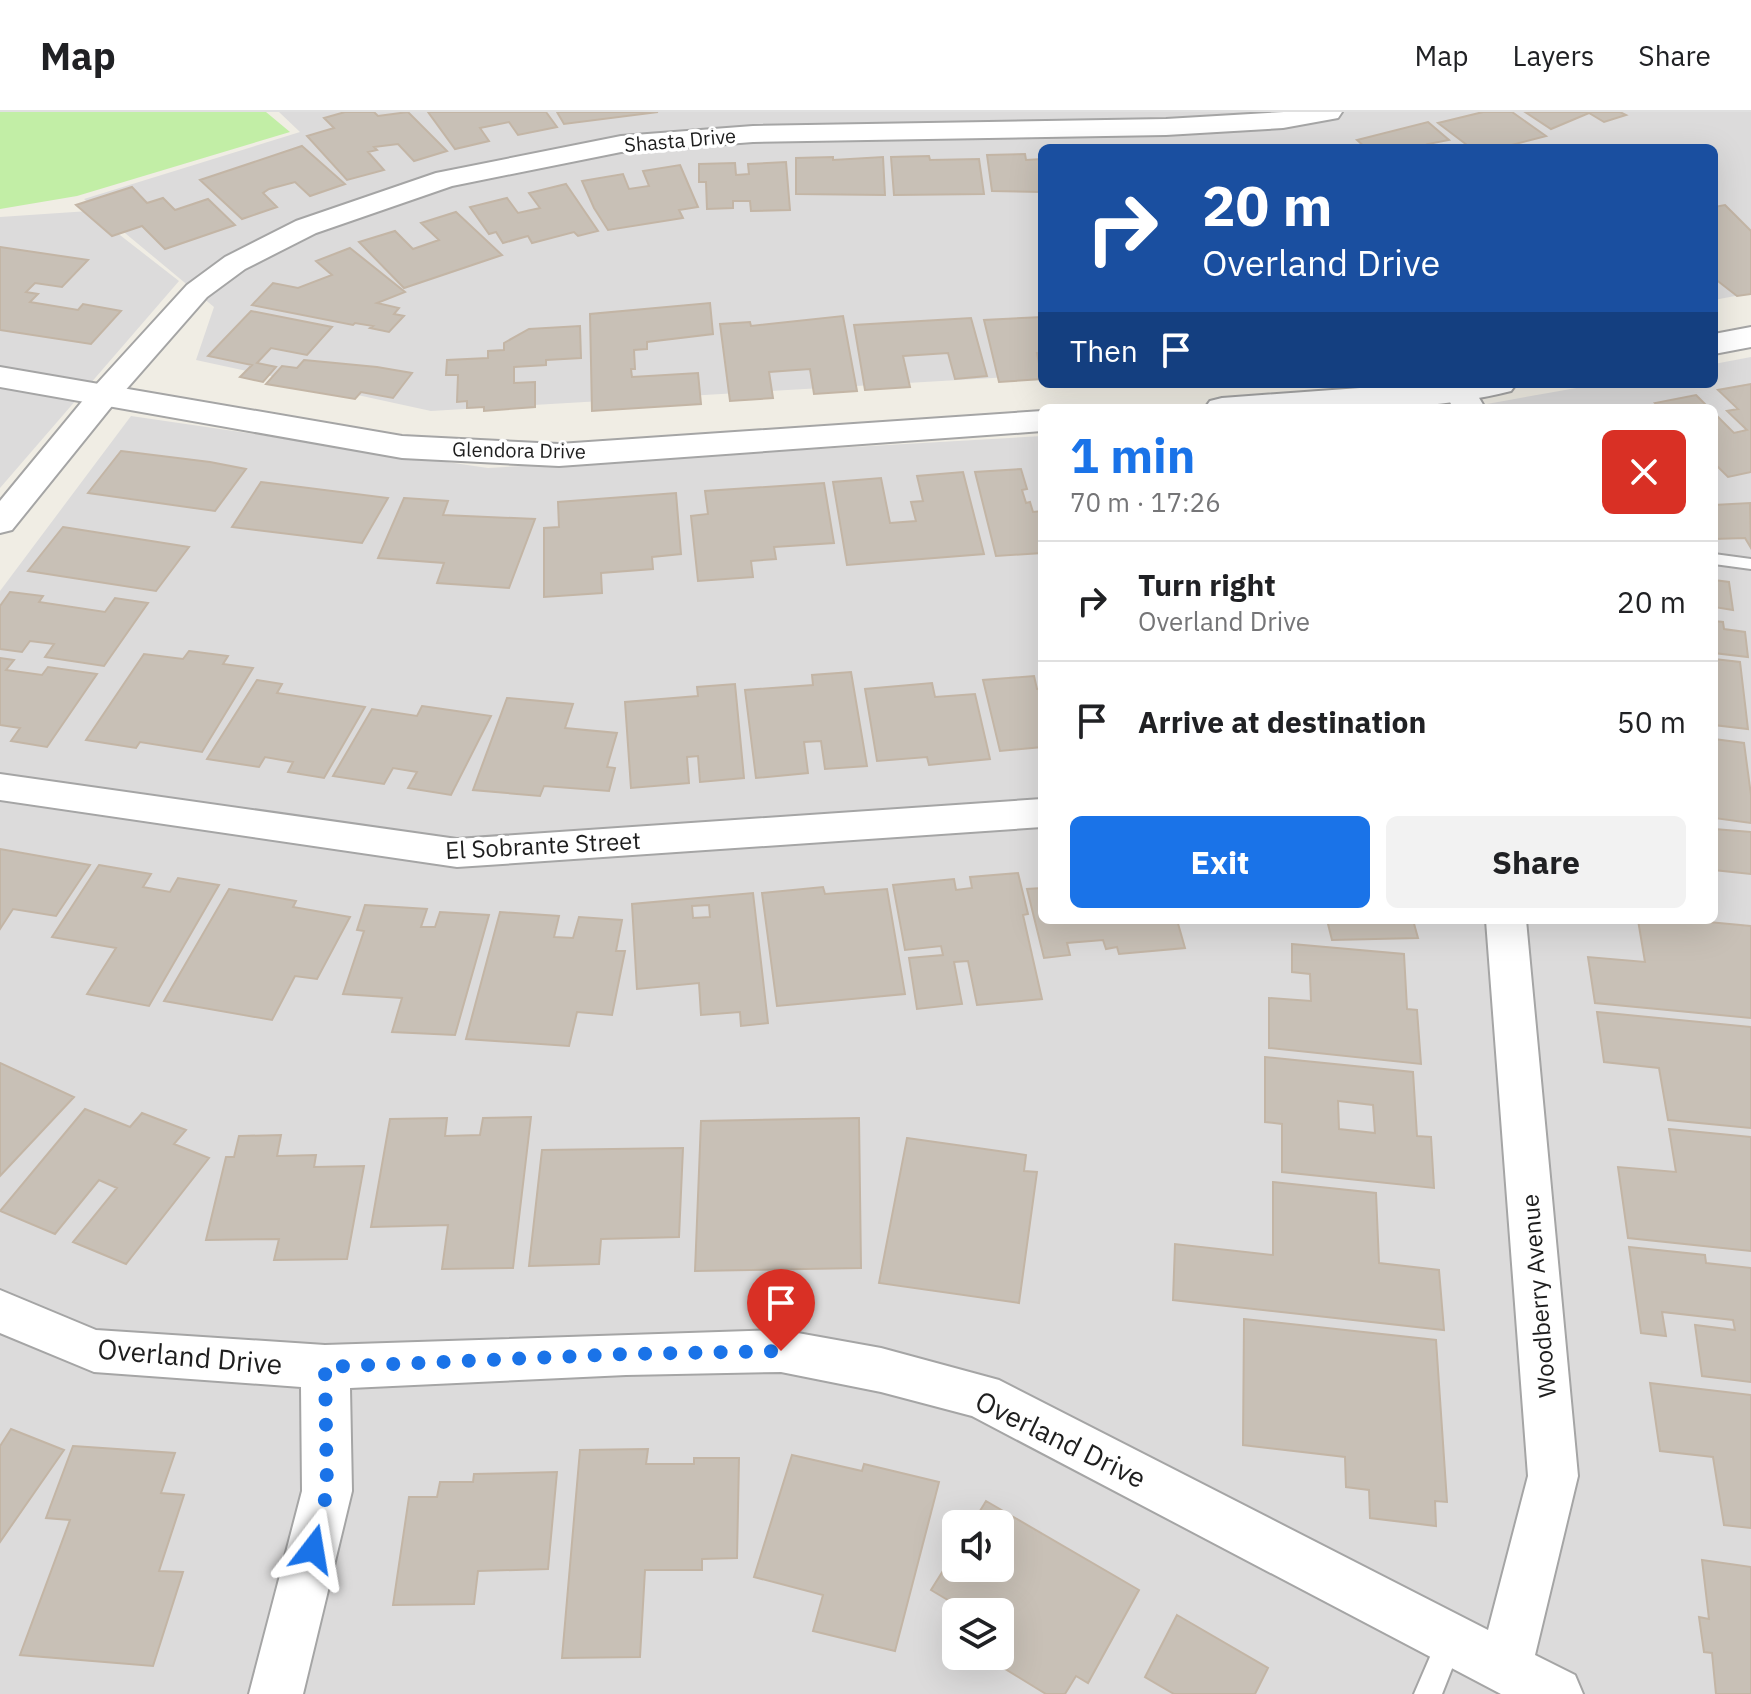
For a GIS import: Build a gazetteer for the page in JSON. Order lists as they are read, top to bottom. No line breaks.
{"streets":{"street":["Shasta Drive","Glendora Drive","El Sobrante Street","Woodberry Avenue","Overland Drive"]},"crossings":[["Shasta Drive","Glendora Drive"],["Woodberry Avenue","Overland Drive"]],"page":{"header":"Map","nav":["Map","Layers","Share"],"turn":["20 m","Overland Drive"],"then":"Then","heading":["1 min","70 m · 17:26"],"list":[{"name":"Turn right","note":"Overland Drive","value":"20 m"},{"name":"Arrive at destination","value":"50 m"}],"buttons":["Exit","Share"]}}
